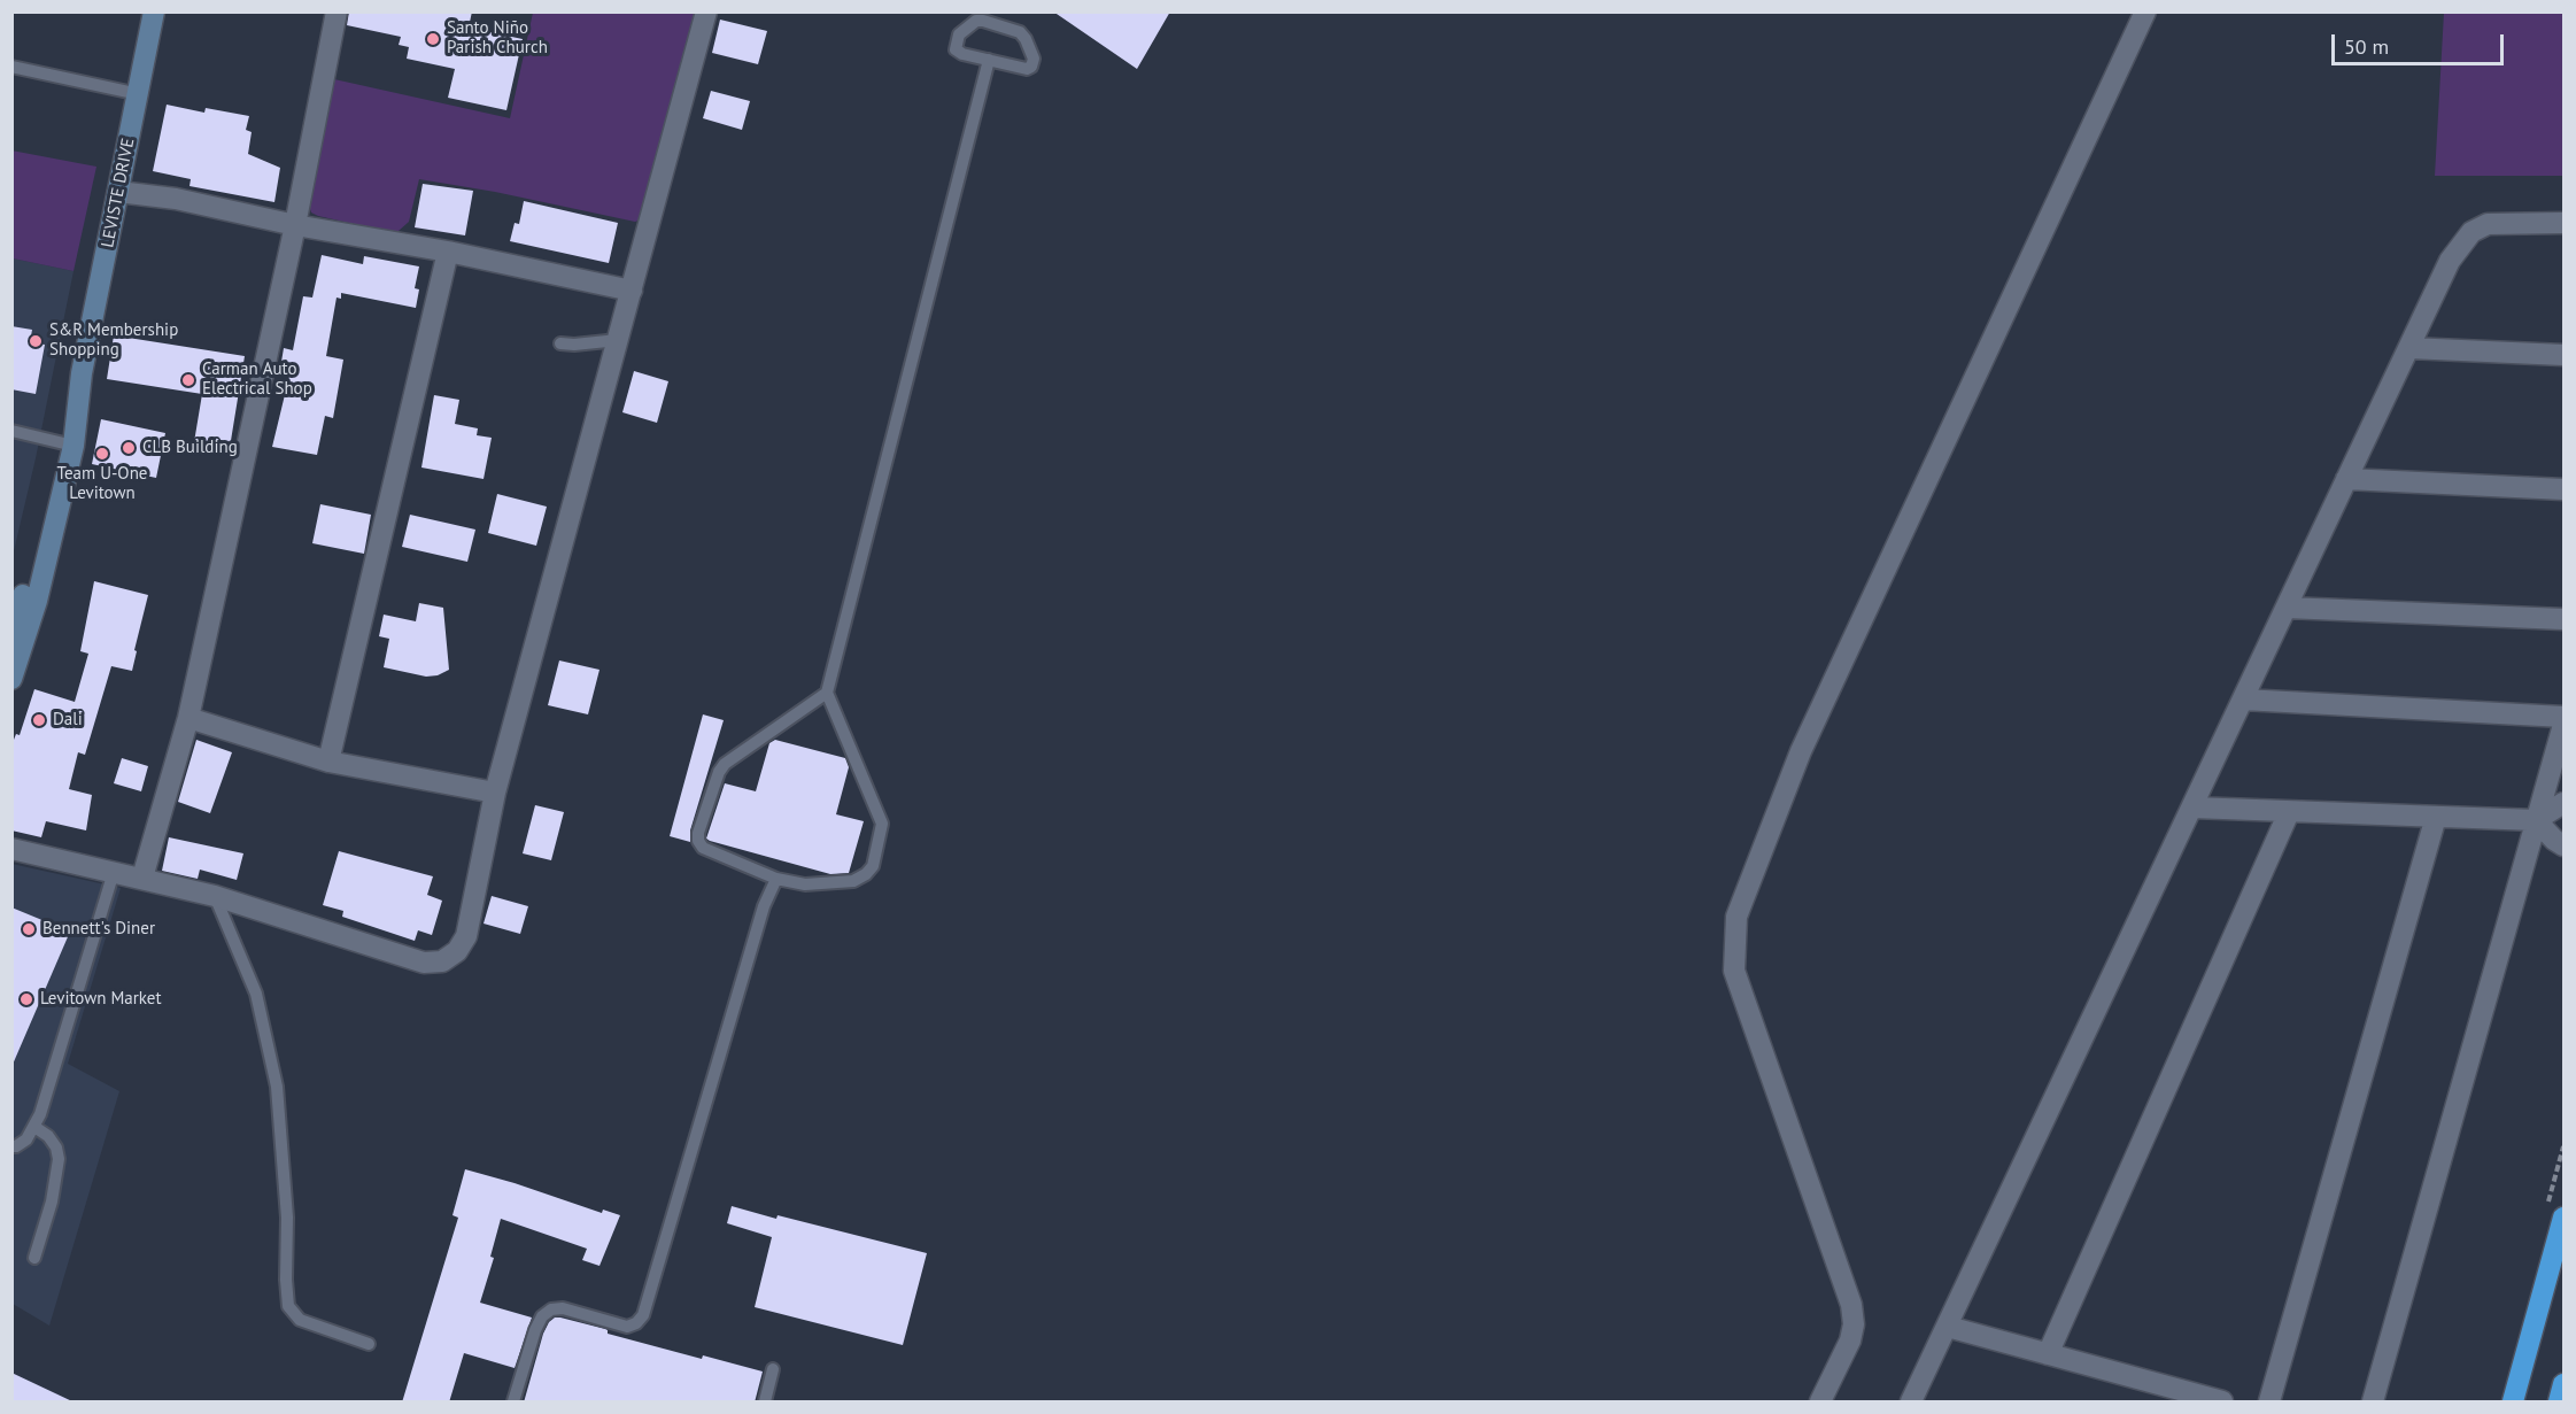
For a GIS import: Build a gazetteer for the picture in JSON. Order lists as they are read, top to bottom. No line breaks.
{"streets":{"main road":["LEVISTE DRIVE"]},"places":["Santo Niño Parish Church","S&R Membership Shopping","Carman Auto Electrical Shop","CLB Building","Team U-One Levitown","Dali","Bennett's Diner","Levitown Market"],"scale_bar":"50 m"}
